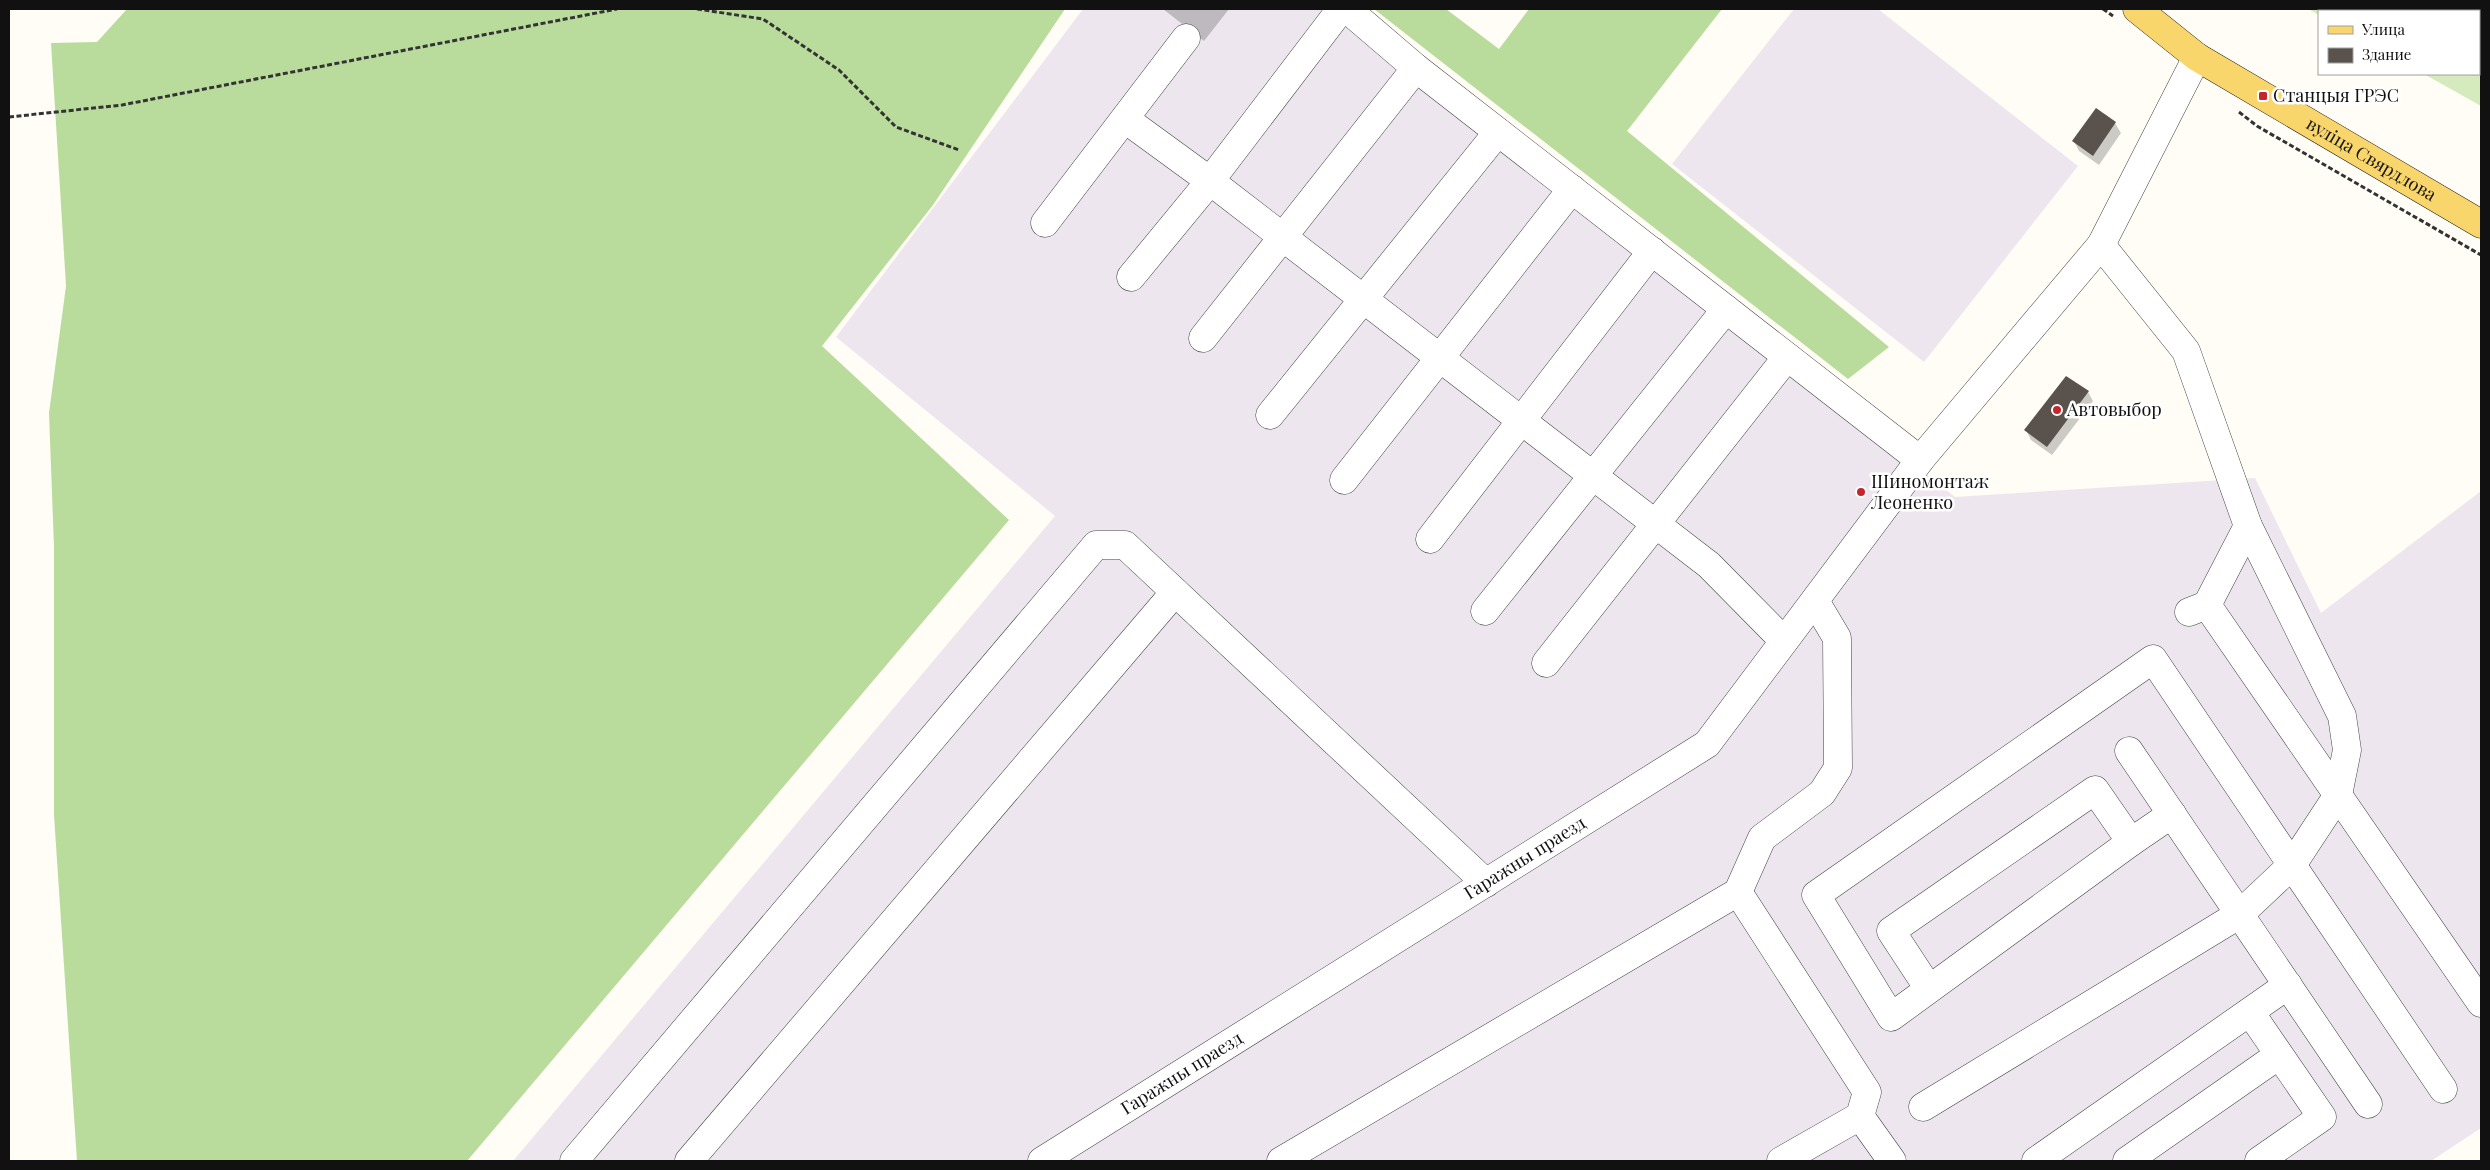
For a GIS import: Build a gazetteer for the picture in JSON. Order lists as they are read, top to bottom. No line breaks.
{"streets":{"main road":["вуліца Свярдлова"],"lane":["Гаражны праезд"]},"crossings":[["вуліца Свярдлова","Гаражны праезд"]],"places":{"transit":["Станцыя ГРЭС"],"other":["Автовыбор","Шиномонтаж Леоненко"]},"legend":["Улица","Здание"]}
